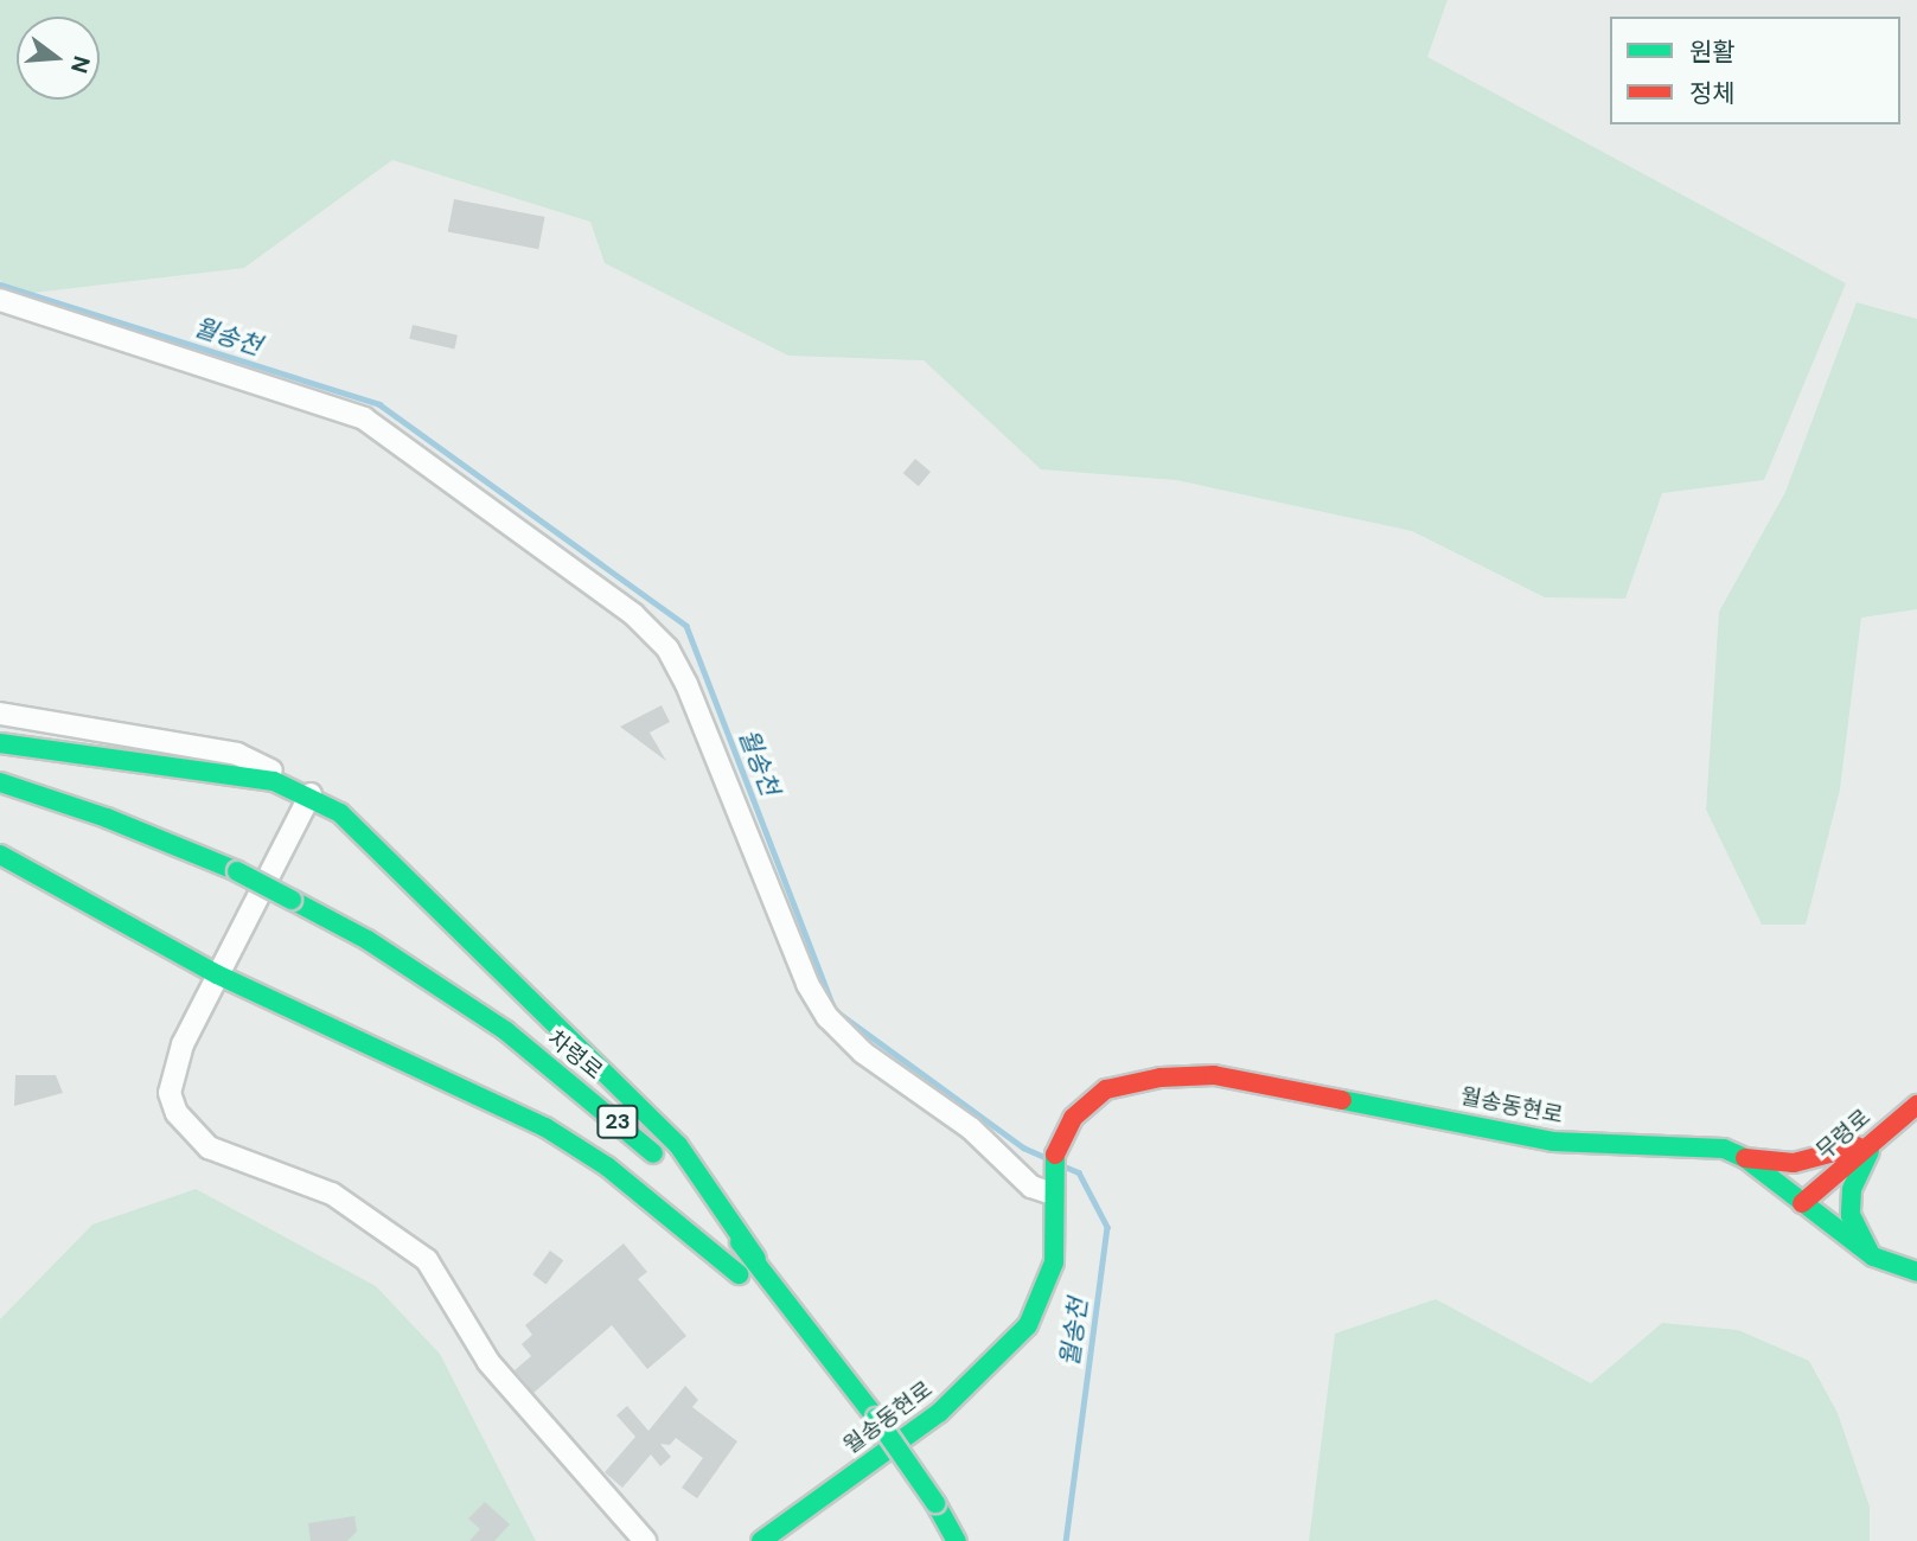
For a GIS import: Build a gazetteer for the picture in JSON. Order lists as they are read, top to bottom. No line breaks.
{"streets":{"main road":["차령로","월송동현로","23","무령로"]},"crossings":[["월송동현로","무령로"]],"water":["월송천"],"legend":["원활","정체"],"north":"right"}
